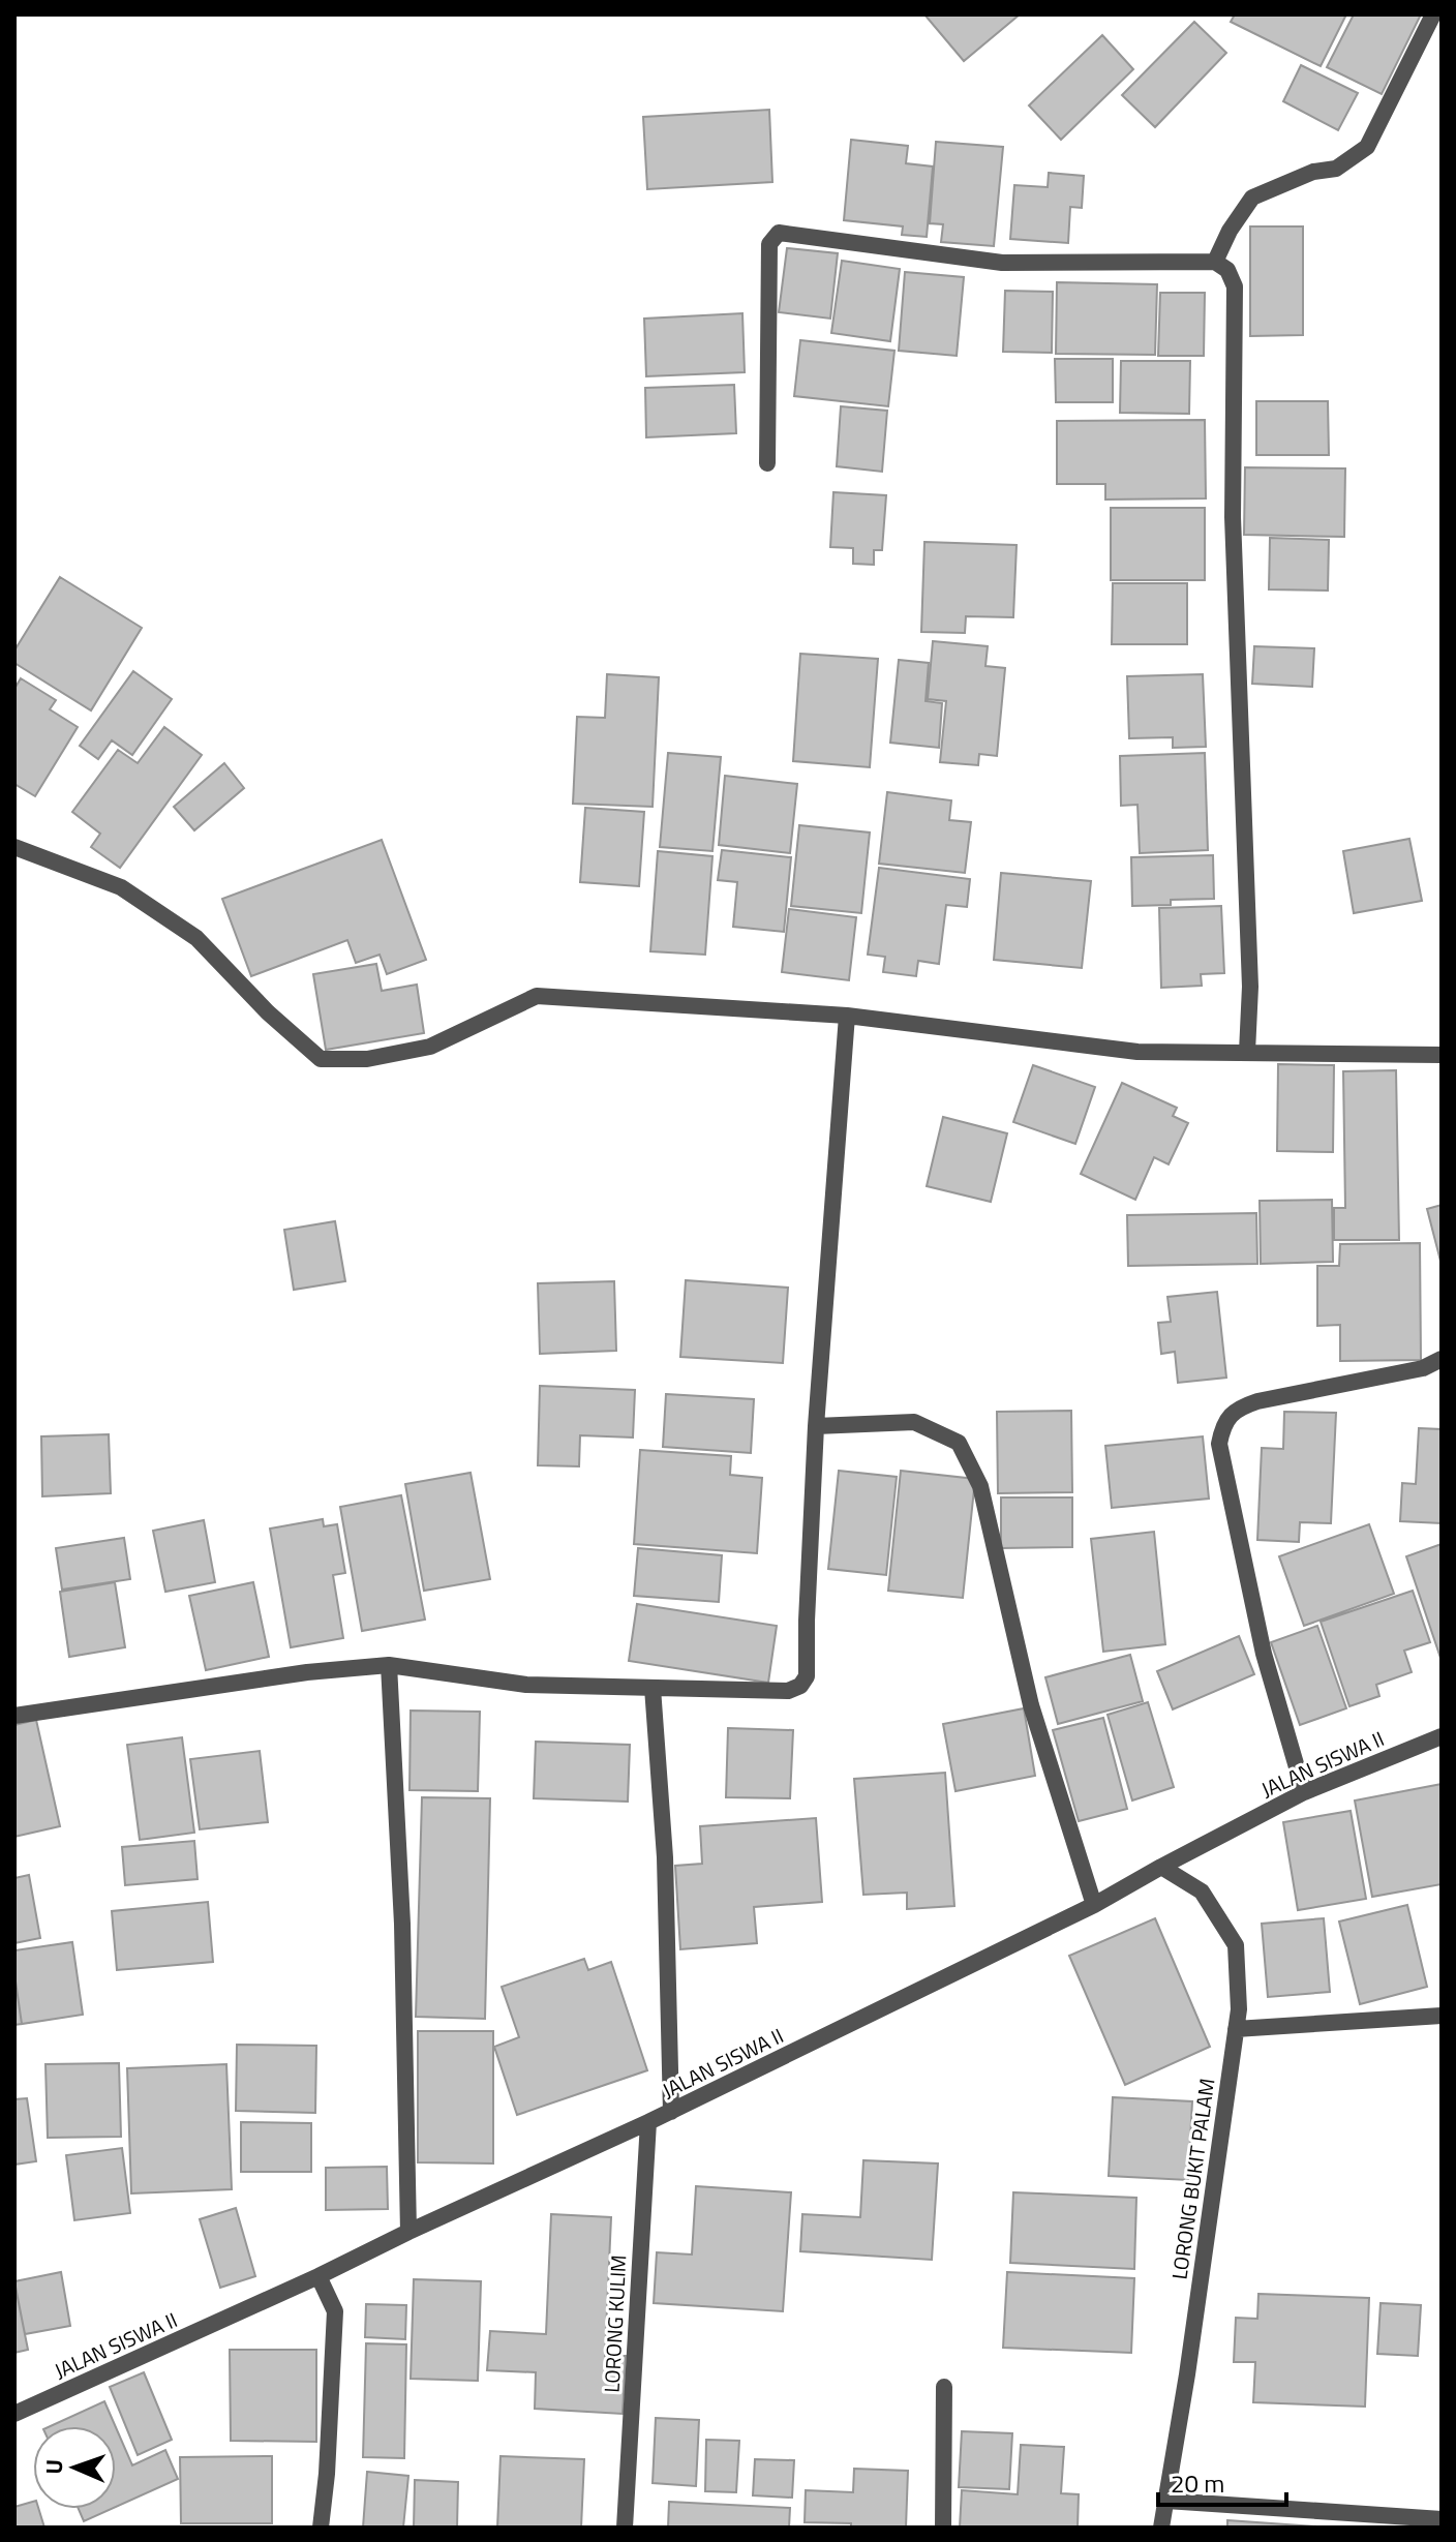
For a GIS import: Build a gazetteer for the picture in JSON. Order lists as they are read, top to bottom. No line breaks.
{"streets":{"street":["JALAN SISWA II","LORONG BUKIT PALAM","LORONG KULIM"]},"crossings":[["JALAN SISWA II","LORONG BUKIT PALAM"],["JALAN SISWA II","LORONG KULIM"]],"scale_bar":"20 m","north":"left"}
